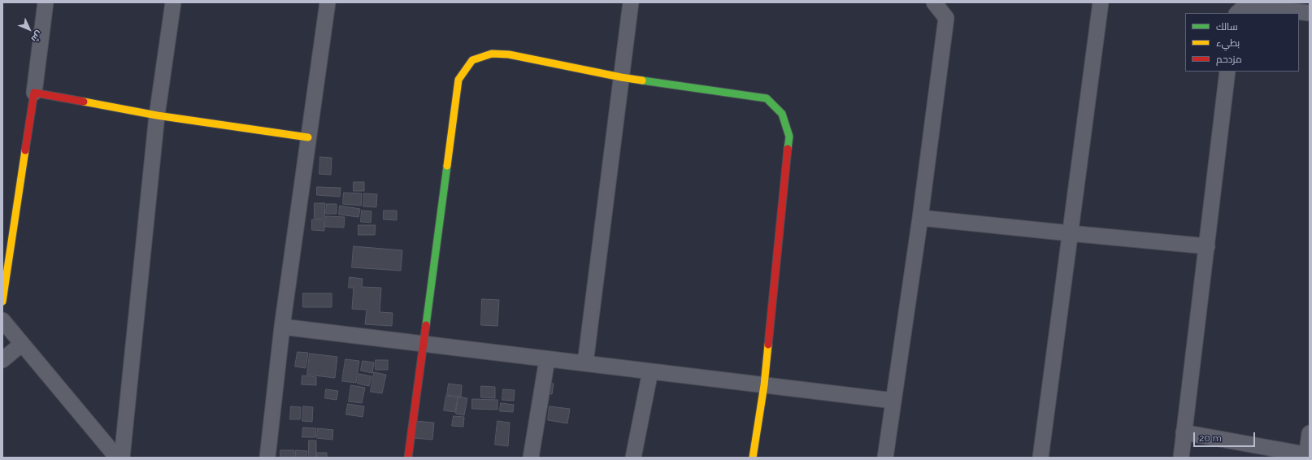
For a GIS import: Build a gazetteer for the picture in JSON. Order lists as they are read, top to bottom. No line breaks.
{"legend":["سالك","بطيء","مزدحم"],"scale_bar":"20 m","north":"bottom right"}
